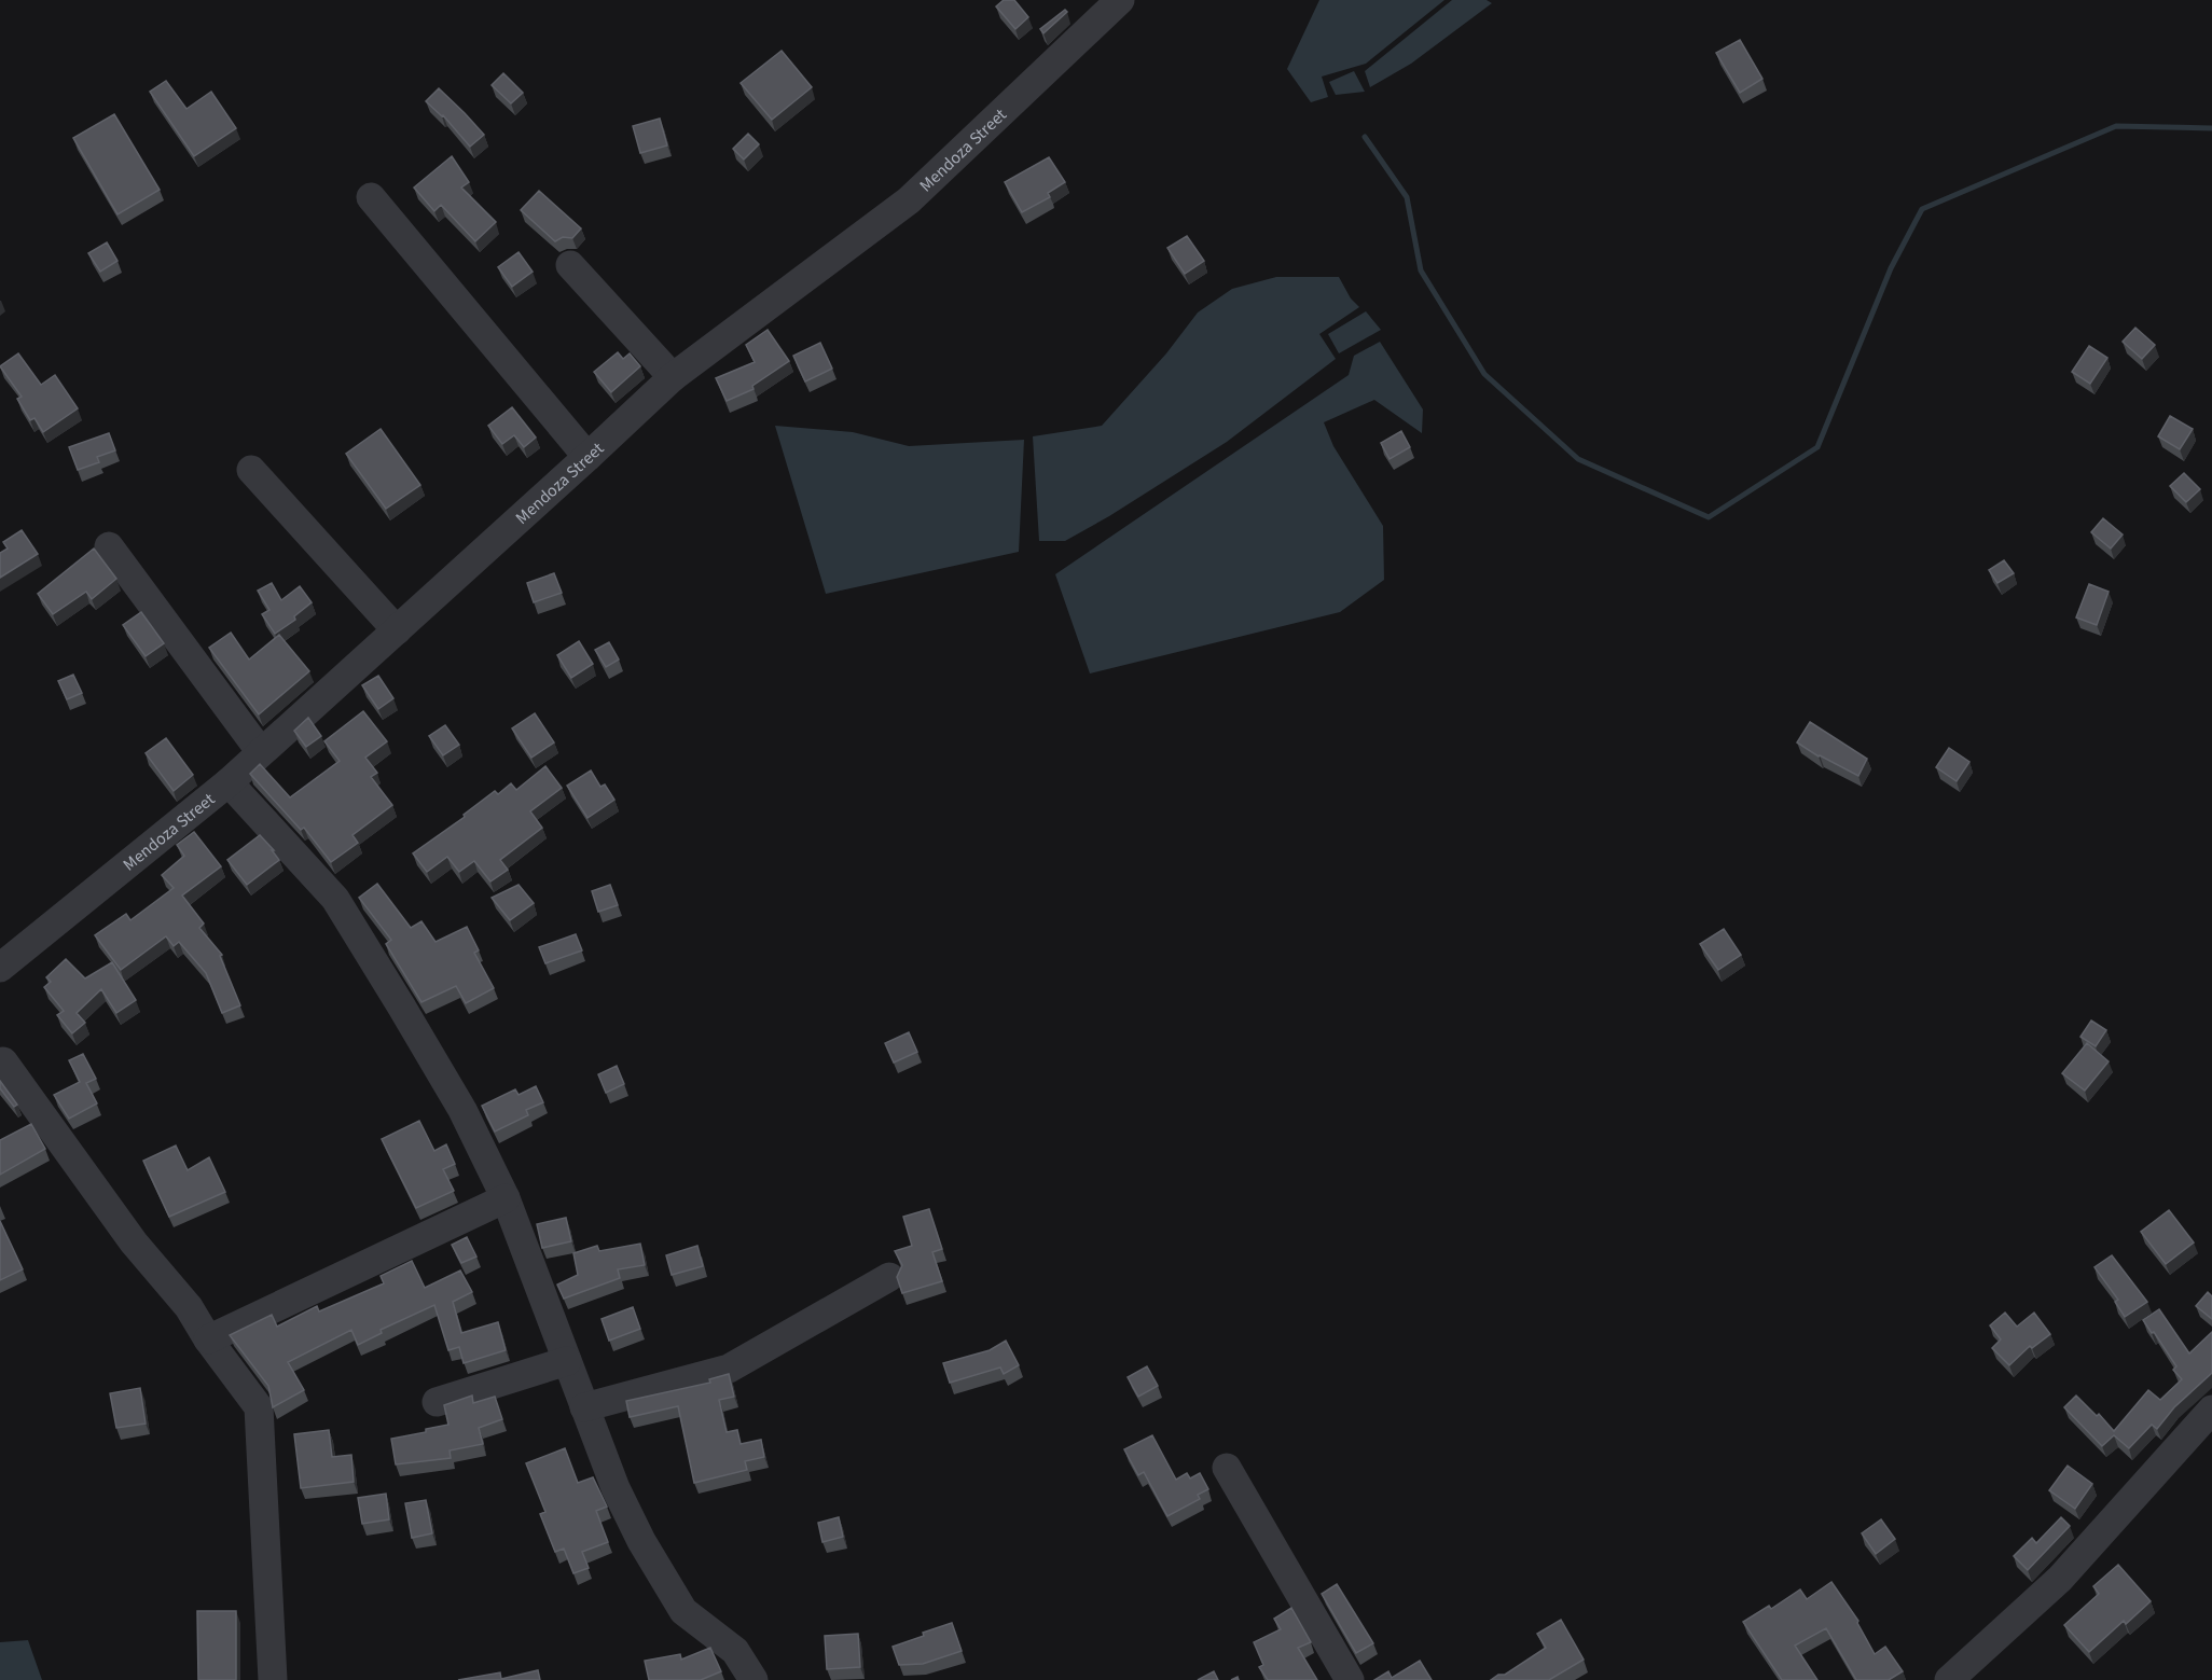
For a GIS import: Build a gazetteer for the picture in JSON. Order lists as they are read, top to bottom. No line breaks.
{"streets":{"street":["Mendoza Street"]}}
